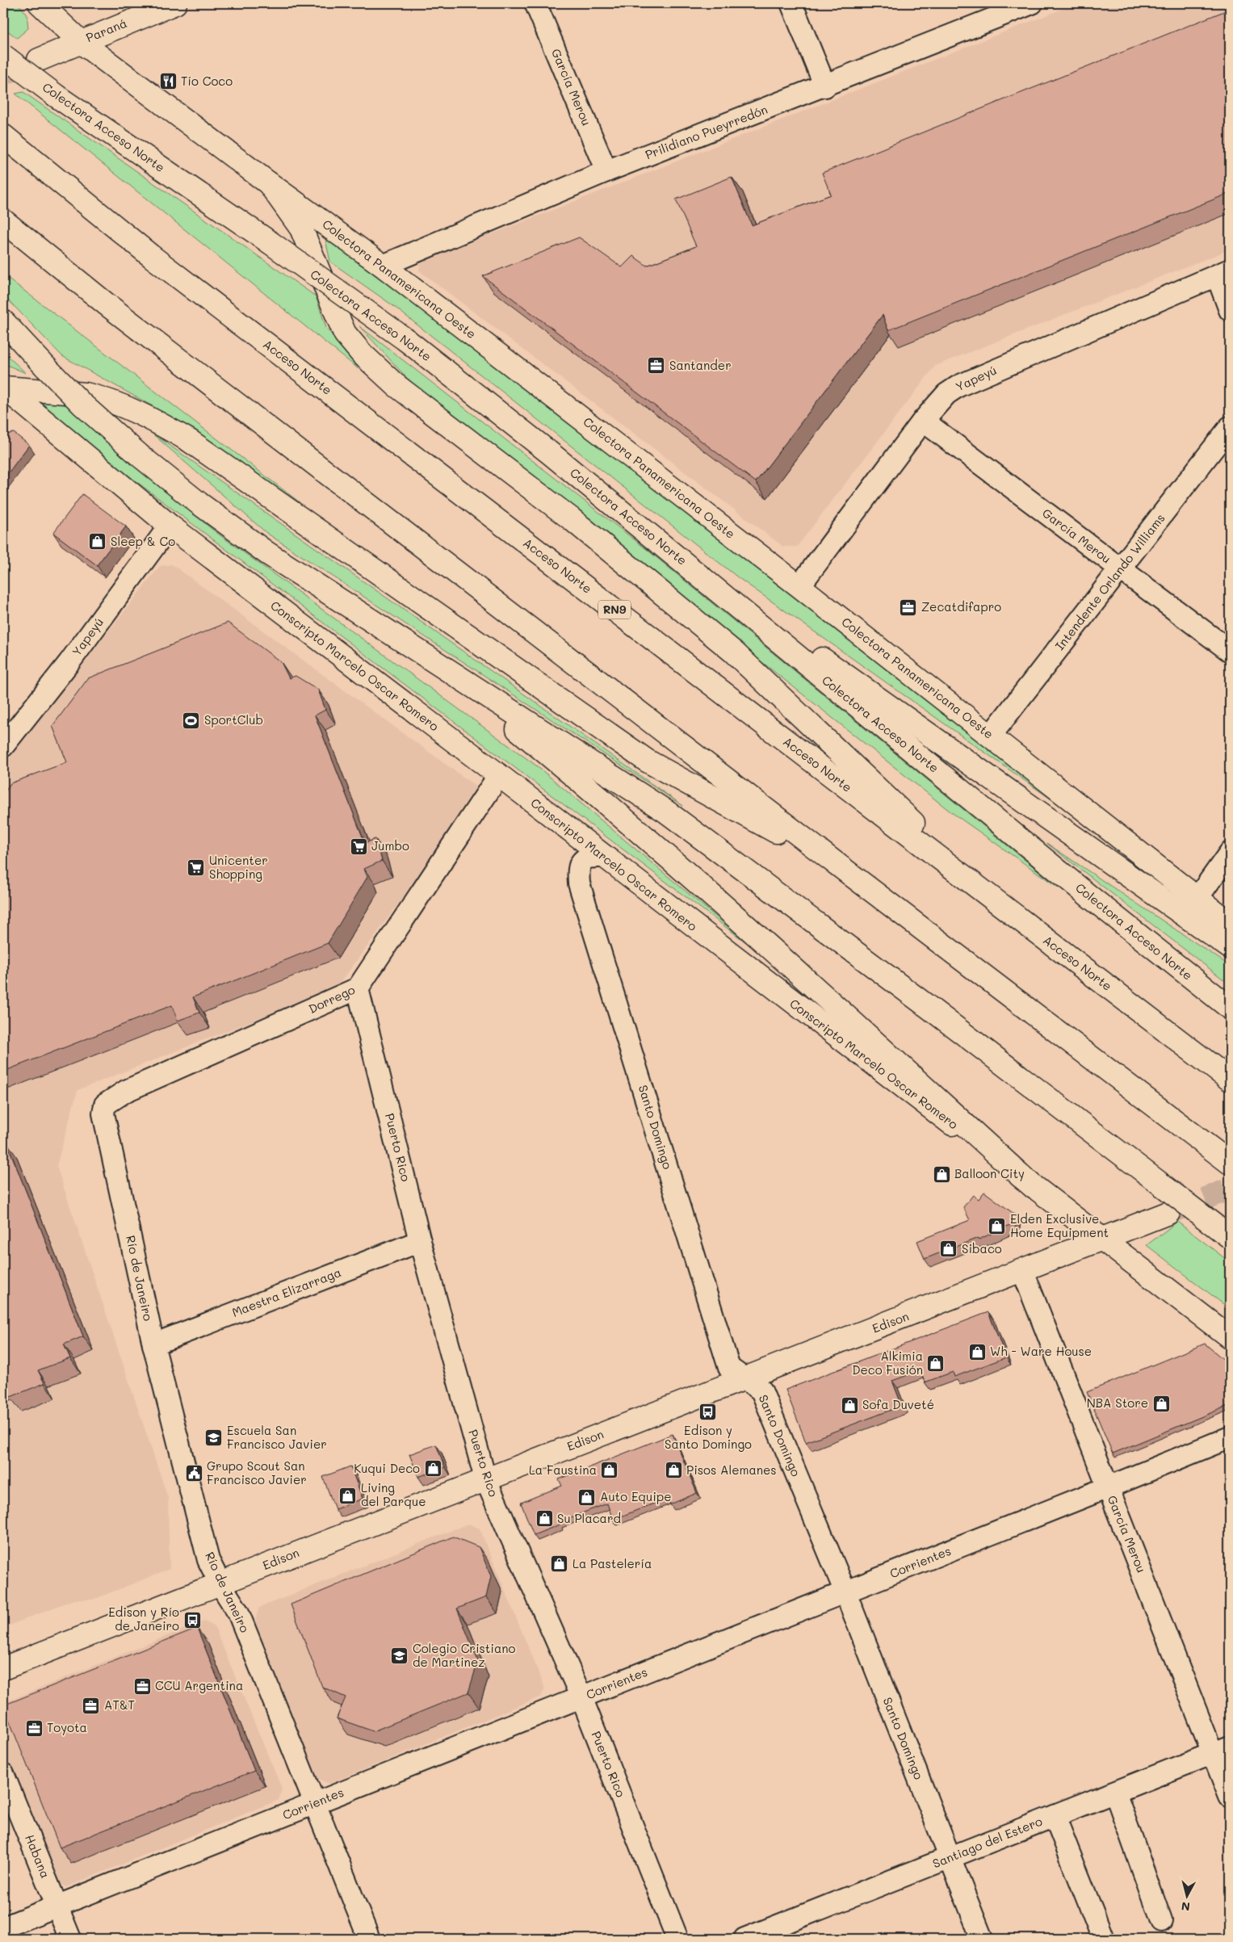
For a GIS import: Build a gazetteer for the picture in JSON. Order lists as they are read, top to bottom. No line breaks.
{"streets":{"main road":["Paraná","Colectora Acceso Norte","Colectora Panamericana Oeste","Acceso Norte","RN9","Conscripto Marcelo Oscar Romero","Edison"],"street":["García Merou","Prilidiano Pueyrredón","Yapeyú","Intendente Orlando Williams","Dorrego","Santo Domingo","Puerto Rico","Río de Janeiro","Maestra Elizarraga","Corrientes","Santiago del Estero","Habana"]},"crossings":[["Paraná","Colectora Panamericana Oeste"],["García Merou","Prilidiano Pueyrredón"],["García Merou","Yapeyú"],["García Merou","Intendente Orlando Williams"],["García Merou","Edison"],["García Merou","Corrientes"],["García Merou","Santiago del Estero"],["Prilidiano Pueyrredón","Colectora Panamericana Oeste"],["Colectora Panamericana Oeste","Yapeyú"],["Colectora Panamericana Oeste","Intendente Orlando Williams"],["Yapeyú","Conscripto Marcelo Oscar Romero"],["Conscripto Marcelo Oscar Romero","Dorrego"],["Conscripto Marcelo Oscar Romero","Santo Domingo"],["Conscripto Marcelo Oscar Romero","Edison"],["Dorrego","Puerto Rico"],["Dorrego","Río de Janeiro"],["Santo Domingo","Edison"],["Santo Domingo","Corrientes"],["Santo Domingo","Santiago del Estero"],["Puerto Rico","Maestra Elizarraga"],["Puerto Rico","Edison"],["Puerto Rico","Corrientes"],["Río de Janeiro","Maestra Elizarraga"],["Río de Janeiro","Edison"],["Río de Janeiro","Corrientes"],["Corrientes","Habana"]],"places":{"restaurant":["Tío Coco"],"office":["Santander","Zecatdifapro","CCU Argentina","AT&T","Toyota"],"shop":["Sleep & Co","Balloon City","Elden Exclusive Home Equipment","Sibaco","Wh - Ware House","Alkimia Deco Fusión","NBA Store","Sofa Duveté","Kuqui Deco","La Faustina","Pisos Alemanes","Living del Parque","Auto Equipe","Su Placard","La Pastelería"],"sports":["SportClub"],"supermarket":["Jumbo","Unicenter Shopping"],"bus stop":["Edison y Santo Domingo","Edison y Río de Janeiro"],"school or university":["Escuela San Francisco Javier","Colegio Cristiano de Martinez"],"public building":["Grupo Scout San Francisco Javier"]},"north":"bottom"}
